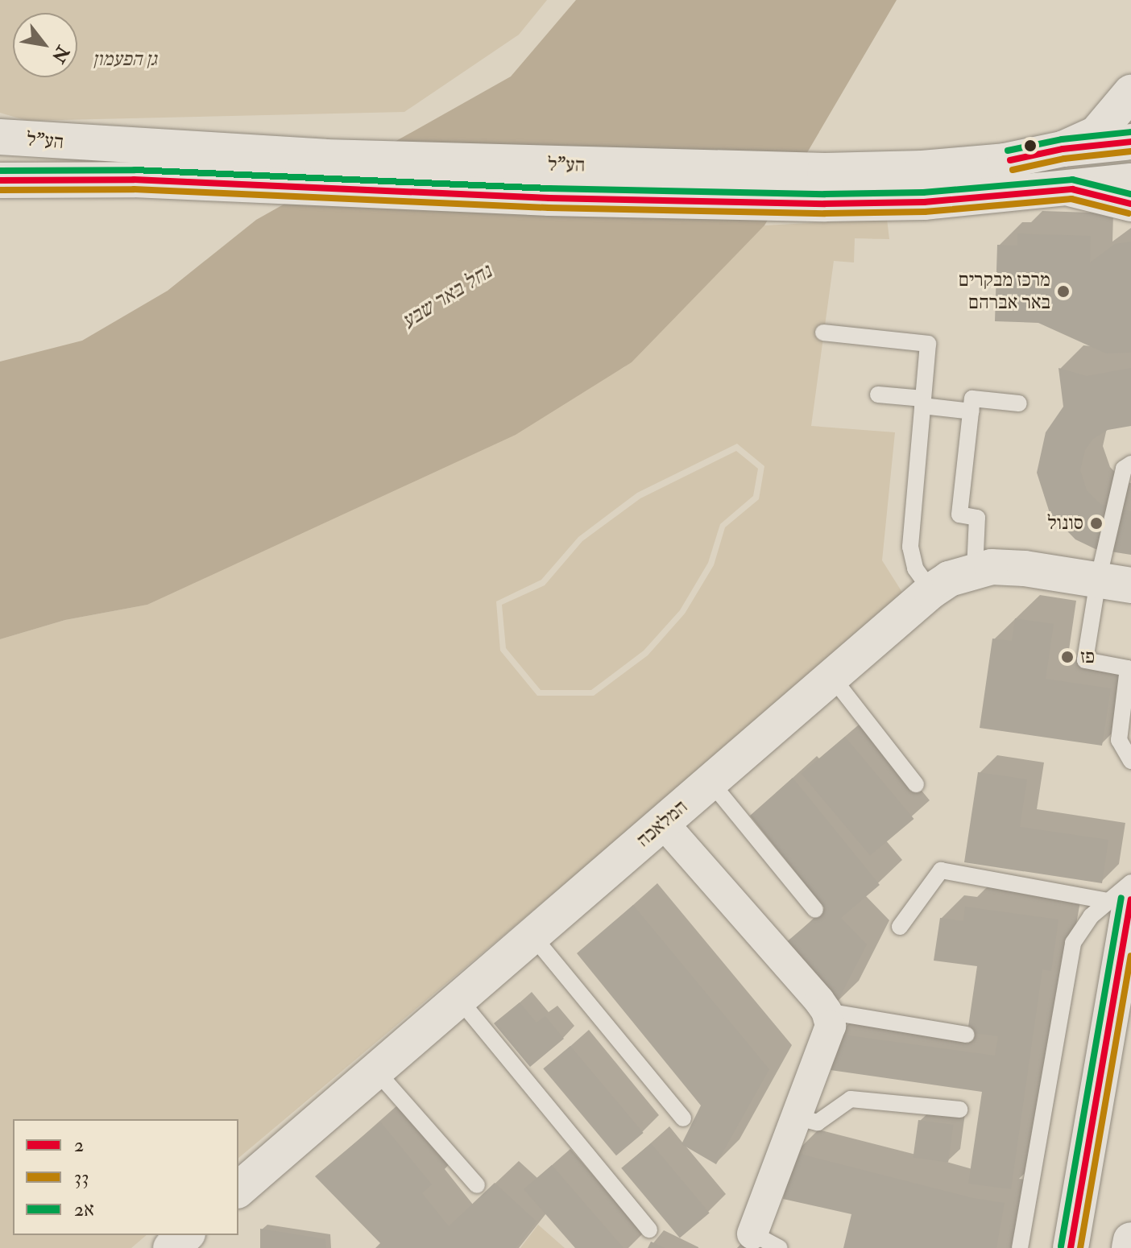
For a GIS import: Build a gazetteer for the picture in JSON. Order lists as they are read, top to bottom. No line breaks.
{"streets":{"street":["הע\"ל","המלאכה"]},"water":["נחל באר שבע"],"parks":["גן הפעמון"],"places":["מרכז מבקרים באר אברהם","סונול","פז"],"lines":["transit line 2א","transit line 2","transit line 33"],"legend":["2","33","2א"],"north":"bottom right"}
